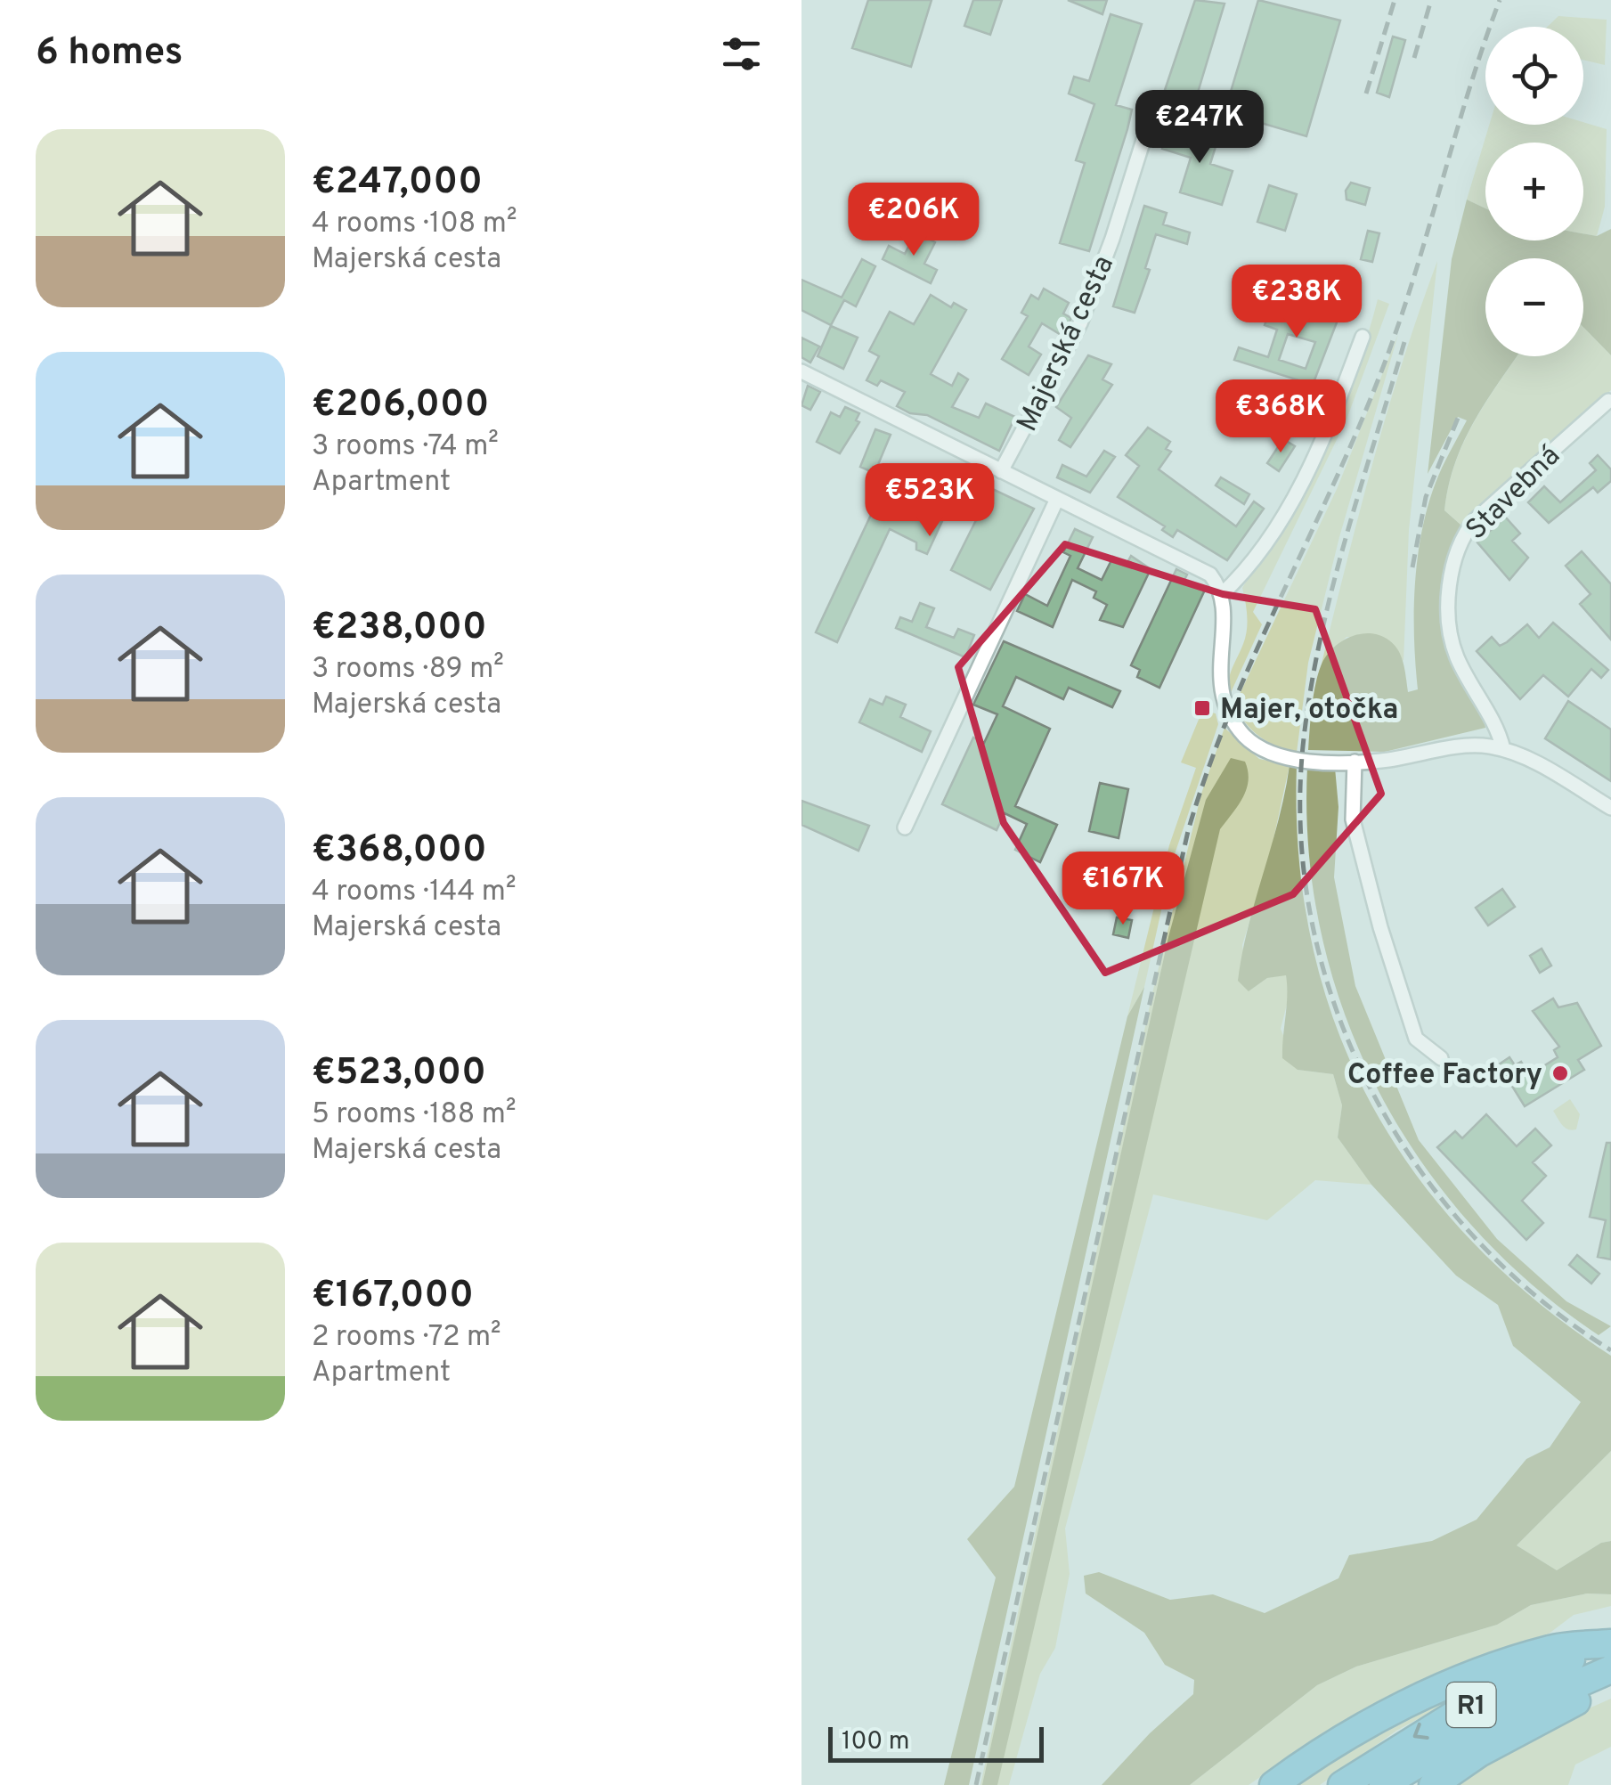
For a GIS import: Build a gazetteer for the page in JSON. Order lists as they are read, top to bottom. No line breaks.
{"streets":{"highway":["R1"],"street":["Majerská cesta","Stavebná"]},"places":{"transit":["Majer, otočka"],"other":["Coffee Factory"]},"scale_bar":"100 m","page":{"heading":"6 homes","map_buttons":["+","−"],"price":["€247K","€206K","€238K","€368K","€523K","€167K"],"list":[{"name":"€247,000","note":"4 rooms · 108 m² · Majerská cesta"},{"name":"€206,000","note":"3 rooms · 74 m² · Apartment"},{"name":"€238,000","note":"3 rooms · 89 m² · Majerská cesta"},{"name":"€368,000","note":"4 rooms · 144 m² · Majerská cesta"},{"name":"€523,000","note":"5 rooms · 188 m² · Majerská cesta"},{"name":"€167,000","note":"2 rooms · 72 m² · Apartment"}],"scale":"100 m"}}
